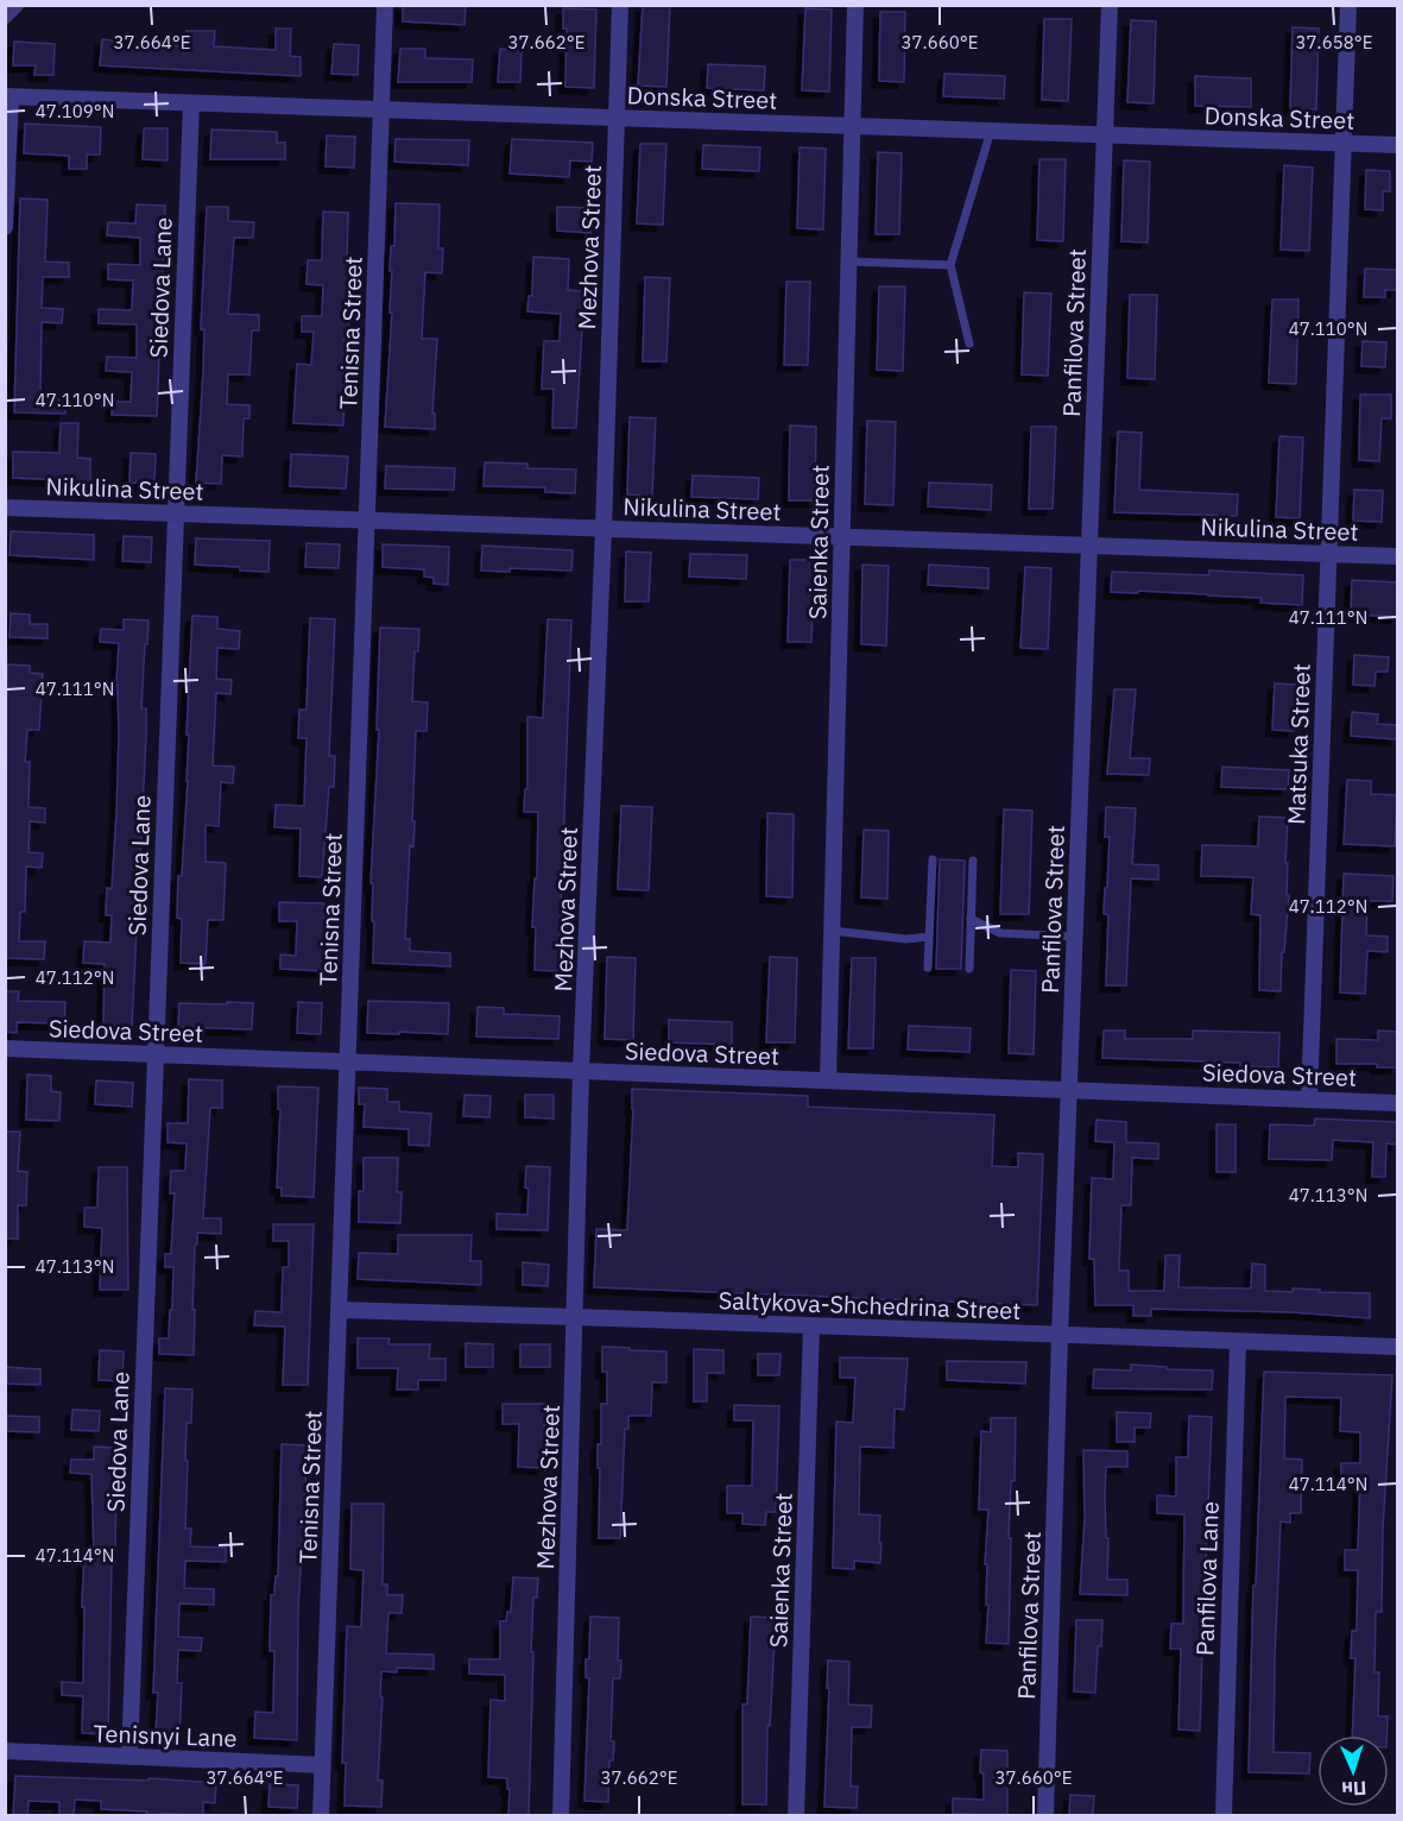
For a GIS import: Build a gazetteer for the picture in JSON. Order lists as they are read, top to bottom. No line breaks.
{"streets":{"street":["Donska Street","Mezhova Street","Siedova Lane","Tenisna Street","Panfilova Street","Nikulina Street","Saienka Street","Matsuka Street","Siedova Street","Saltykova-Shchedrina Street","Panfilova Lane","Tenisnyi Lane"]},"crossings":[["Donska Street","Mezhova Street"],["Donska Street","Siedova Lane"],["Donska Street","Tenisna Street"],["Donska Street","Panfilova Street"],["Donska Street","Saienka Street"],["Donska Street","Matsuka Street"],["Mezhova Street","Nikulina Street"],["Mezhova Street","Siedova Street"],["Mezhova Street","Saltykova-Shchedrina Street"],["Siedova Lane","Nikulina Street"],["Siedova Lane","Siedova Street"],["Siedova Lane","Tenisnyi Lane"],["Tenisna Street","Nikulina Street"],["Tenisna Street","Siedova Street"],["Tenisna Street","Saltykova-Shchedrina Street"],["Tenisna Street","Tenisnyi Lane"],["Panfilova Street","Nikulina Street"],["Panfilova Street","Siedova Street"],["Panfilova Street","Saltykova-Shchedrina Street"],["Nikulina Street","Saienka Street"],["Nikulina Street","Matsuka Street"],["Saienka Street","Siedova Street"],["Saienka Street","Saltykova-Shchedrina Street"],["Matsuka Street","Siedova Street"],["Saltykova-Shchedrina Street","Panfilova Lane"]],"north":"bottom","coordinates":["37.658°E","37.664°E","37.662°E","37.660°E","47.109°N","47.110°N","47.111°N","47.112°N","47.113°N","47.114°N"]}
